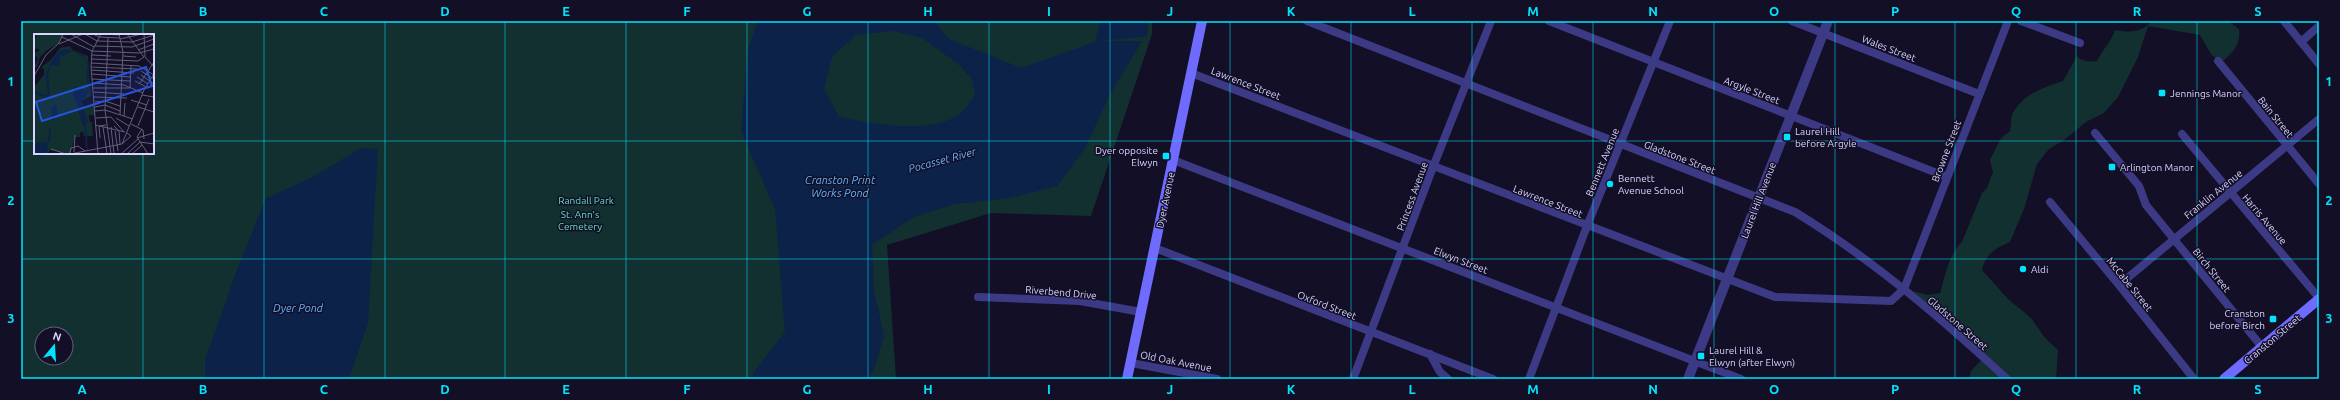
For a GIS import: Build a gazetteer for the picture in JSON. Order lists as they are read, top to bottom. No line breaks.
{"streets":{"main road":["Dyer Avenue","Cranston Street"],"street":["Wales Street","Lawrence Street","Argyle Street","Bain Street","Browne Street","Gladstone Street","Bennett Avenue","Franklin Avenue","Princess Avenue","Laurel Hill Avenue","Harris Avenue","Elwyn Street","Birch Street","McCabe Street","Riverbend Drive","Oxford Street","Old Oak Avenue"]},"crossings":[["Wales Street","Browne Street"],["Wales Street","Laurel Hill Avenue"],["Lawrence Street","Browne Street"],["Lawrence Street","Gladstone Street"],["Lawrence Street","Bennett Avenue"],["Lawrence Street","Princess Avenue"],["Lawrence Street","Dyer Avenue"],["Lawrence Street","Laurel Hill Avenue"],["Argyle Street","Browne Street"],["Argyle Street","Bennett Avenue"],["Argyle Street","Laurel Hill Avenue"],["Bain Street","Franklin Avenue"],["Browne Street","Gladstone Street"],["Gladstone Street","Bennett Avenue"],["Gladstone Street","Princess Avenue"],["Gladstone Street","Laurel Hill Avenue"],["Bennett Avenue","Elwyn Street"],["Franklin Avenue","Harris Avenue"],["Franklin Avenue","Birch Street"],["Franklin Avenue","McCabe Street"],["Princess Avenue","Elwyn Street"],["Princess Avenue","Oxford Street"],["Dyer Avenue","Elwyn Street"],["Dyer Avenue","Riverbend Drive"],["Dyer Avenue","Oxford Street"],["Dyer Avenue","Old Oak Avenue"],["Laurel Hill Avenue","Elwyn Street"],["Harris Avenue","Cranston Street"],["Birch Street","Cranston Street"]],"water":["Pocasset River","Cranston Print Works Pond","Dyer Pond"],"parks":["Randall Park","St. Ann's Cemetery"],"places":{"transit":["Jennings Manor","Laurel Hill before Argyle","Dyer opposite Elwyn","Arlington Manor","Cranston before Birch","Laurel Hill & Elwyn (after Elwyn)"],"other":["Bennett Avenue School","Aldi"]},"north":"top","grid":{"columns":["A","B","C","D","E","F","G","H","I","J","K","L","M","N","O","P","Q","R","S"],"rows":["1","2","3"]}}
